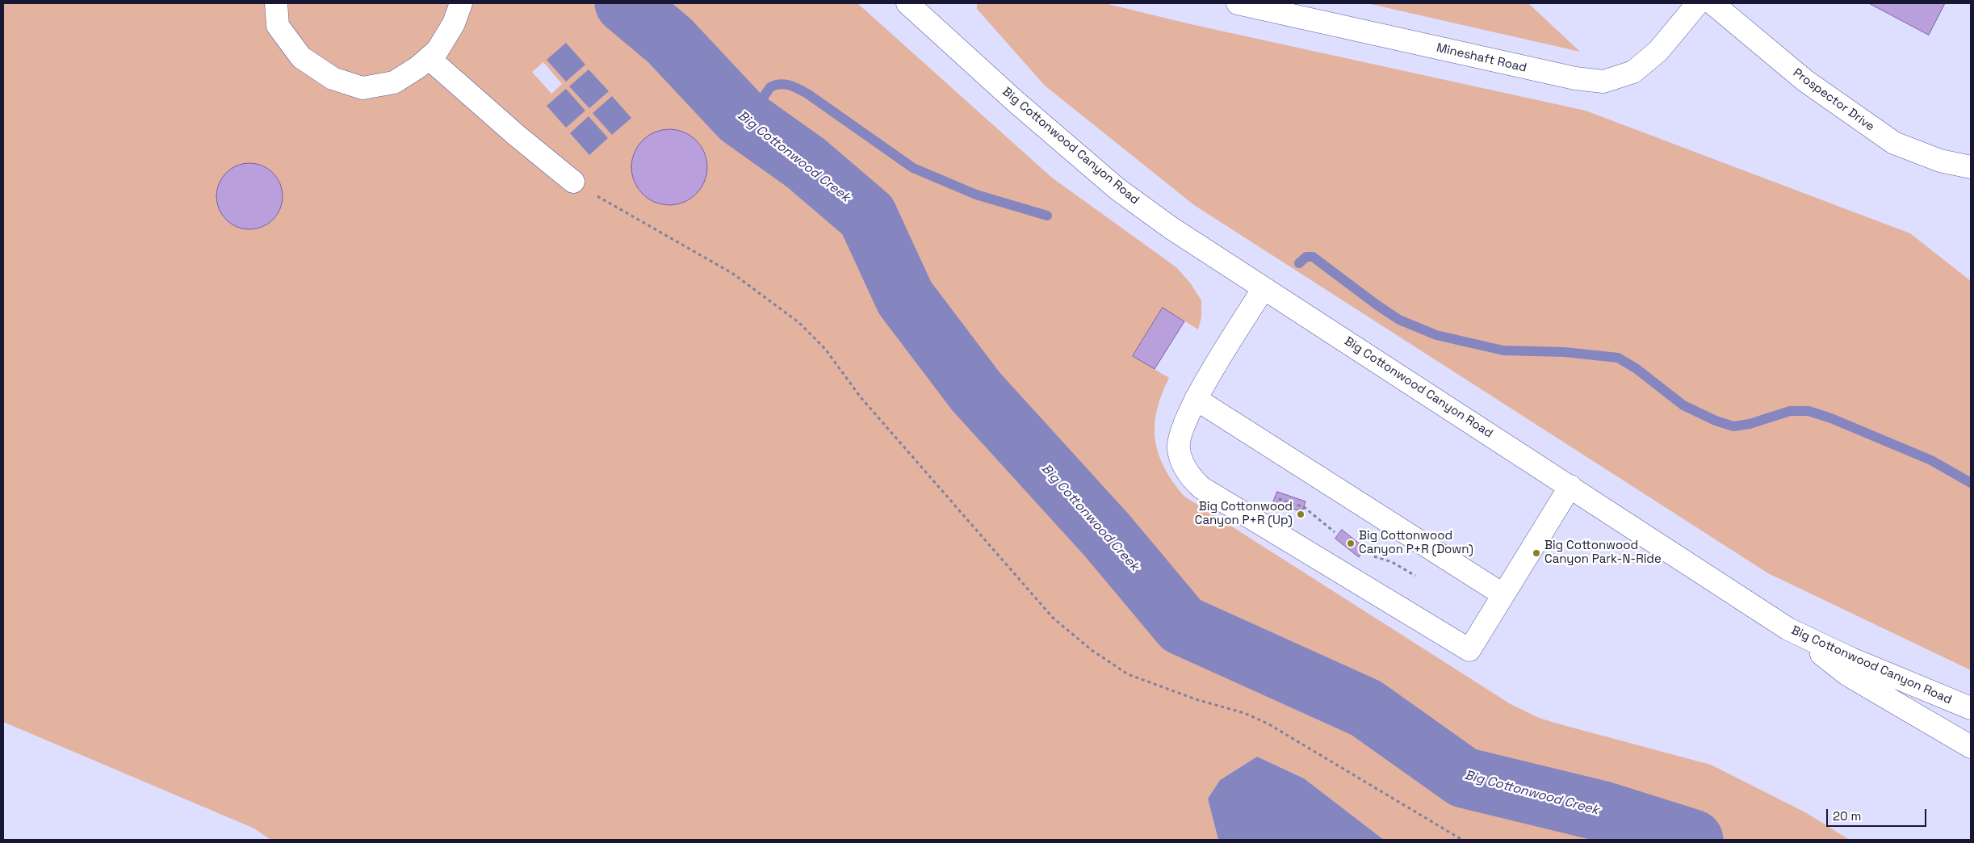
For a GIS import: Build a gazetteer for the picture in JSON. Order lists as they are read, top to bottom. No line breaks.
{"streets":{"main road":["Mineshaft Road","Prospector Drive","Big Cottonwood Canyon Road"]},"water":["Big Cottonwood Creek"],"places":["Big Cottonwood Canyon P+R (Up)","Big Cottonwood Canyon P+R (Down)","Big Cottonwood Canyon Park-N-Ride"],"scale_bar":"20 m"}
